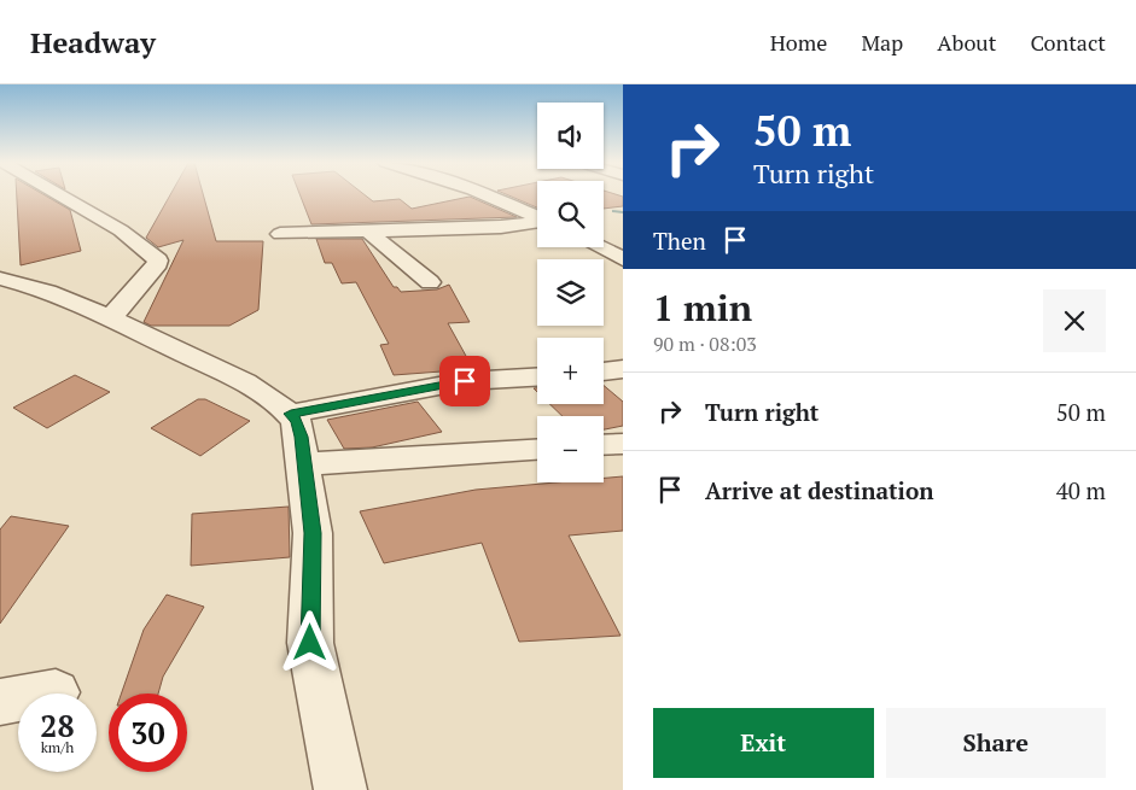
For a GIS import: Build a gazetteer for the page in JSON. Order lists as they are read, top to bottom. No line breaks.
{"page":{"header":"Headway","nav":["Home","Map","About","Contact"],"turn":["50 m","Turn right"],"map_buttons":["+","−"],"then":"Then","heading":["1 min","90 m · 08:03"],"list":[{"name":"Turn right","value":"50 m"},{"name":"Arrive at destination","value":"40 m"}],"speed":"28 km/h","limit":"30","buttons":["Exit","Share"]}}
